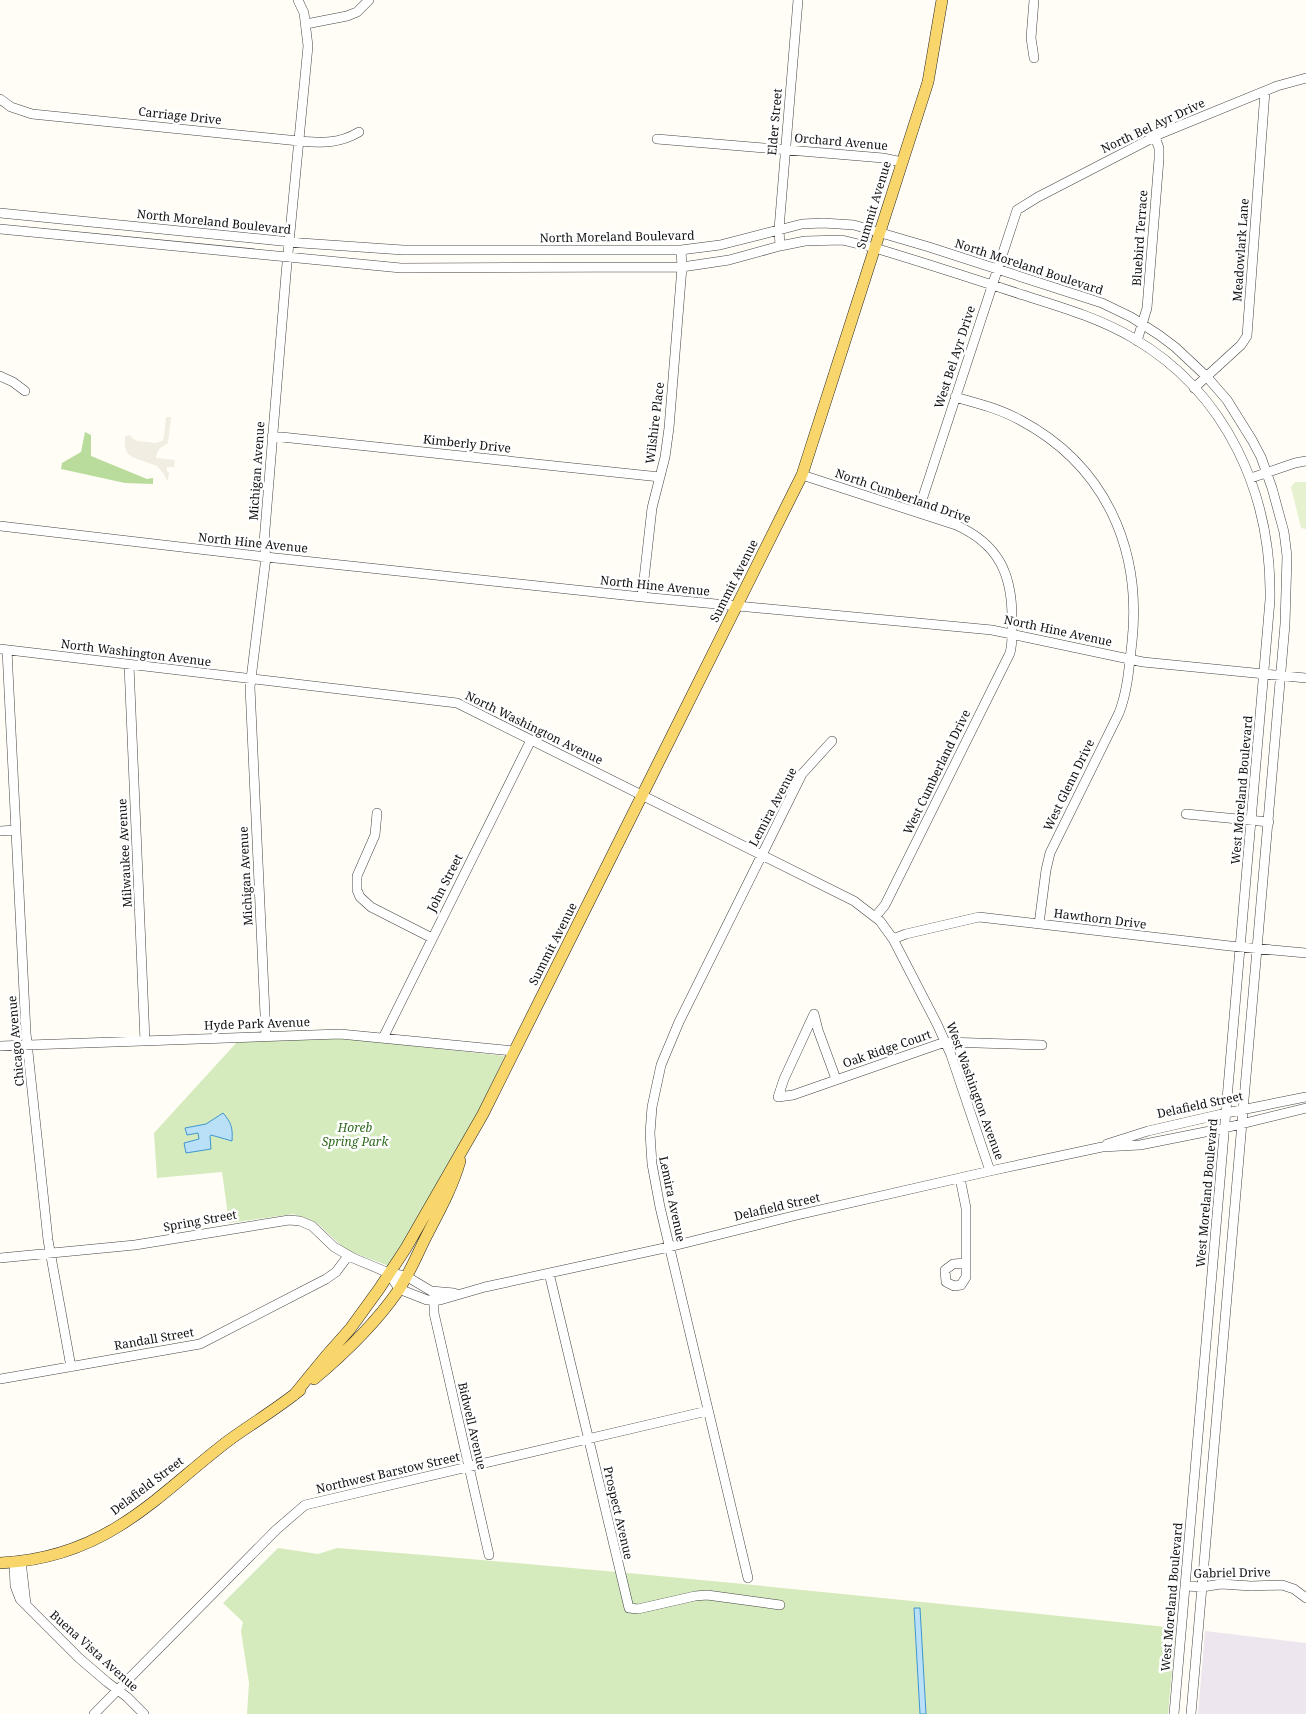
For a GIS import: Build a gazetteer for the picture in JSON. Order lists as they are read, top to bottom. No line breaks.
{"streets":{"main road":["Summit Avenue","Delafield Street"],"street":["Carriage Drive","Elder Street","North Bel Ayr Drive","Orchard Avenue","North Moreland Boulevard","Bluebird Terrace","Meadowlark Lane","West Bel Ayr Drive","Wilshire Place","Kimberly Drive","Michigan Avenue","North Cumberland Drive","North Hine Avenue","North Washington Avenue","West Cumberland Drive","West Glenn Drive","West Moreland Boulevard","Lemira Avenue","Milwaukee Avenue","John Street","Hawthorn Drive","Hyde Park Avenue","Chicago Avenue","Oak Ridge Court","West Washington Avenue","Spring Street","Randall Street","Bidwell Avenue","Northwest Barstow Street","Prospect Avenue","Gabriel Drive","Buena Vista Avenue"]},"crossings":[["Carriage Drive","Michigan Avenue"],["Elder Street","Orchard Avenue"],["Elder Street","North Moreland Boulevard"],["North Bel Ayr Drive","Bluebird Terrace"],["North Bel Ayr Drive","Meadowlark Lane"],["North Bel Ayr Drive","West Bel Ayr Drive"],["Orchard Avenue","Summit Avenue"],["Summit Avenue","North Moreland Boulevard"],["Summit Avenue","North Cumberland Drive"],["Summit Avenue","North Hine Avenue"],["Summit Avenue","North Washington Avenue"],["Summit Avenue","Hyde Park Avenue"],["Summit Avenue","Delafield Street"],["Summit Avenue","Spring Street"],["North Moreland Boulevard","Bluebird Terrace"],["North Moreland Boulevard","Meadowlark Lane"],["North Moreland Boulevard","West Bel Ayr Drive"],["North Moreland Boulevard","Wilshire Place"],["North Moreland Boulevard","Michigan Avenue"],["North Moreland Boulevard","North Hine Avenue"],["West Bel Ayr Drive","North Cumberland Drive"],["West Bel Ayr Drive","West Glenn Drive"],["Wilshire Place","Kimberly Drive"],["Wilshire Place","North Hine Avenue"],["Kimberly Drive","Michigan Avenue"],["Michigan Avenue","North Hine Avenue"],["Michigan Avenue","North Washington Avenue"],["Michigan Avenue","Hyde Park Avenue"],["North Cumberland Drive","North Hine Avenue"],["North Cumberland Drive","West Cumberland Drive"],["North Hine Avenue","West Cumberland Drive"],["North Hine Avenue","West Glenn Drive"],["North Hine Avenue","West Moreland Boulevard"],["North Washington Avenue","West Cumberland Drive"],["North Washington Avenue","Lemira Avenue"],["North Washington Avenue","Milwaukee Avenue"],["North Washington Avenue","John Street"],["North Washington Avenue","Chicago Avenue"],["North Washington Avenue","West Washington Avenue"],["West Cumberland Drive","West Washington Avenue"],["West Glenn Drive","Hawthorn Drive"],["West Moreland Boulevard","Hawthorn Drive"],["West Moreland Boulevard","Delafield Street"],["West Moreland Boulevard","Gabriel Drive"],["Lemira Avenue","Delafield Street"],["Lemira Avenue","Northwest Barstow Street"],["Milwaukee Avenue","Hyde Park Avenue"],["John Street","Hyde Park Avenue"],["Hawthorn Drive","West Washington Avenue"],["Hyde Park Avenue","Chicago Avenue"],["Chicago Avenue","Spring Street"],["Chicago Avenue","Randall Street"],["Oak Ridge Court","West Washington Avenue"],["West Washington Avenue","Delafield Street"],["Delafield Street","Spring Street"],["Delafield Street","Bidwell Avenue"],["Delafield Street","Prospect Avenue"],["Delafield Street","Buena Vista Avenue"],["Spring Street","Randall Street"],["Bidwell Avenue","Northwest Barstow Street"],["Northwest Barstow Street","Prospect Avenue"],["Northwest Barstow Street","Buena Vista Avenue"]],"parks":["Horeb Spring Park"]}
